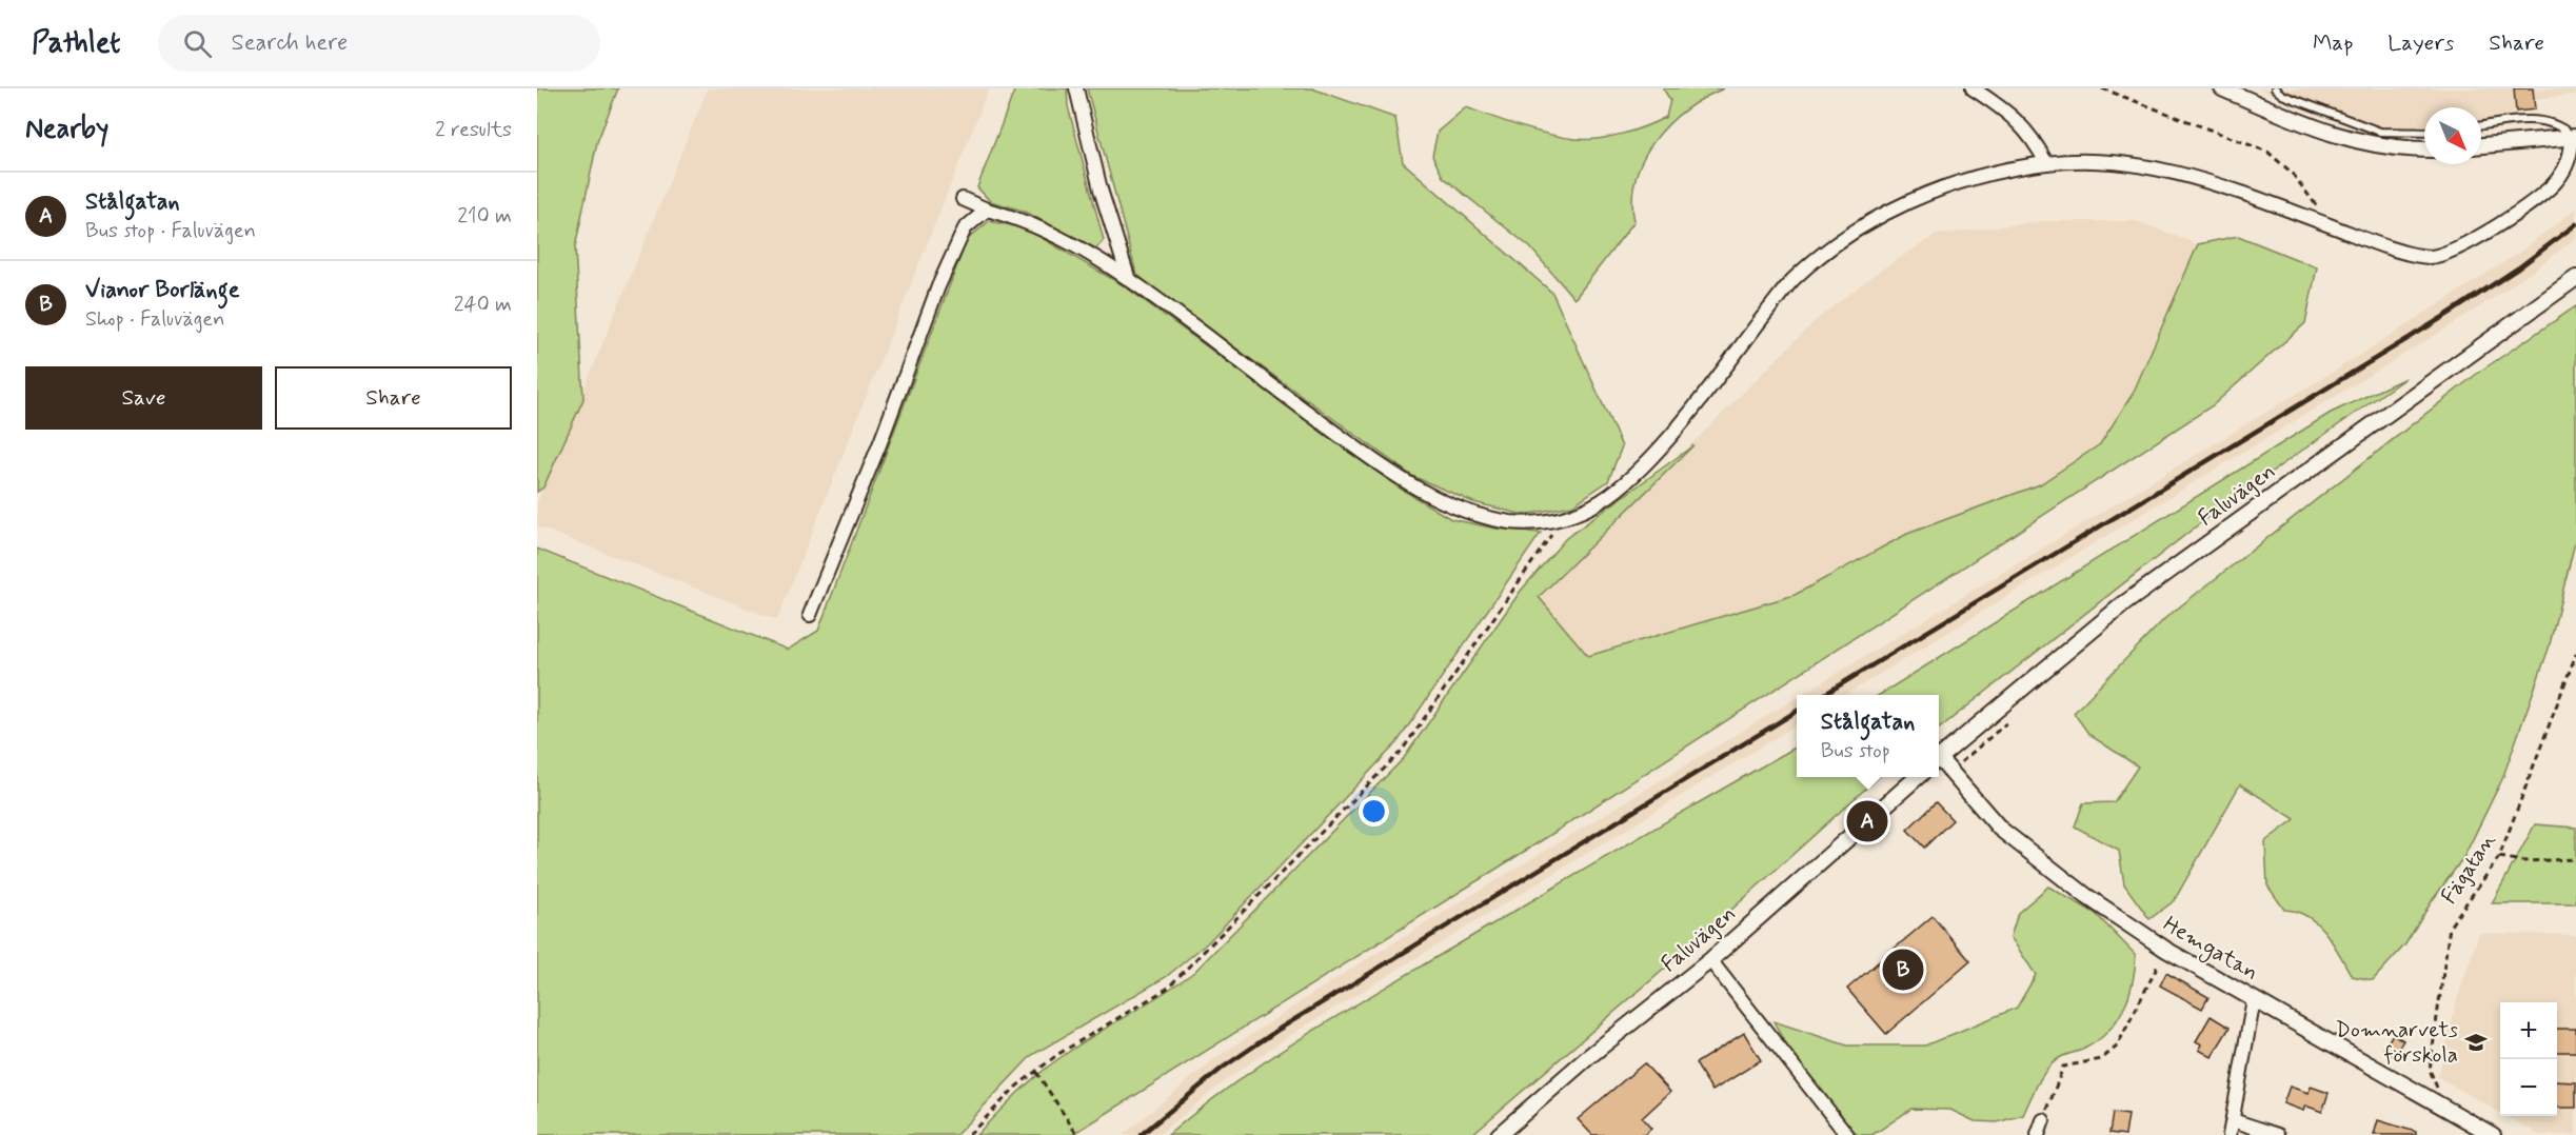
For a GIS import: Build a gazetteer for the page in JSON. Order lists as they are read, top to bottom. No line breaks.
{"streets":{"street":["Faluvägen","Hemgatan"],"path":["Fägatan"]},"crossings":[["Fägatan","Hemgatan"]],"places":{"school or university":["Domnarvets förskola"]},"north":"bottom right","page":{"header":"Pathlet","search":"Search here","nav":["Map","Layers","Share"],"heading":["Nearby","2 results"],"list":[{"mark":"A","name":"Stålgatan","note":"Bus stop · Faluvägen","value":"210 m"},{"mark":"B","name":"Vianor Borlänge","note":"Shop · Faluvägen","value":"240 m"}],"buttons":["Save","Share"],"popup":["Stålgatan","Bus stop"],"pins":["A","B"],"map_buttons":["+","−"]}}
